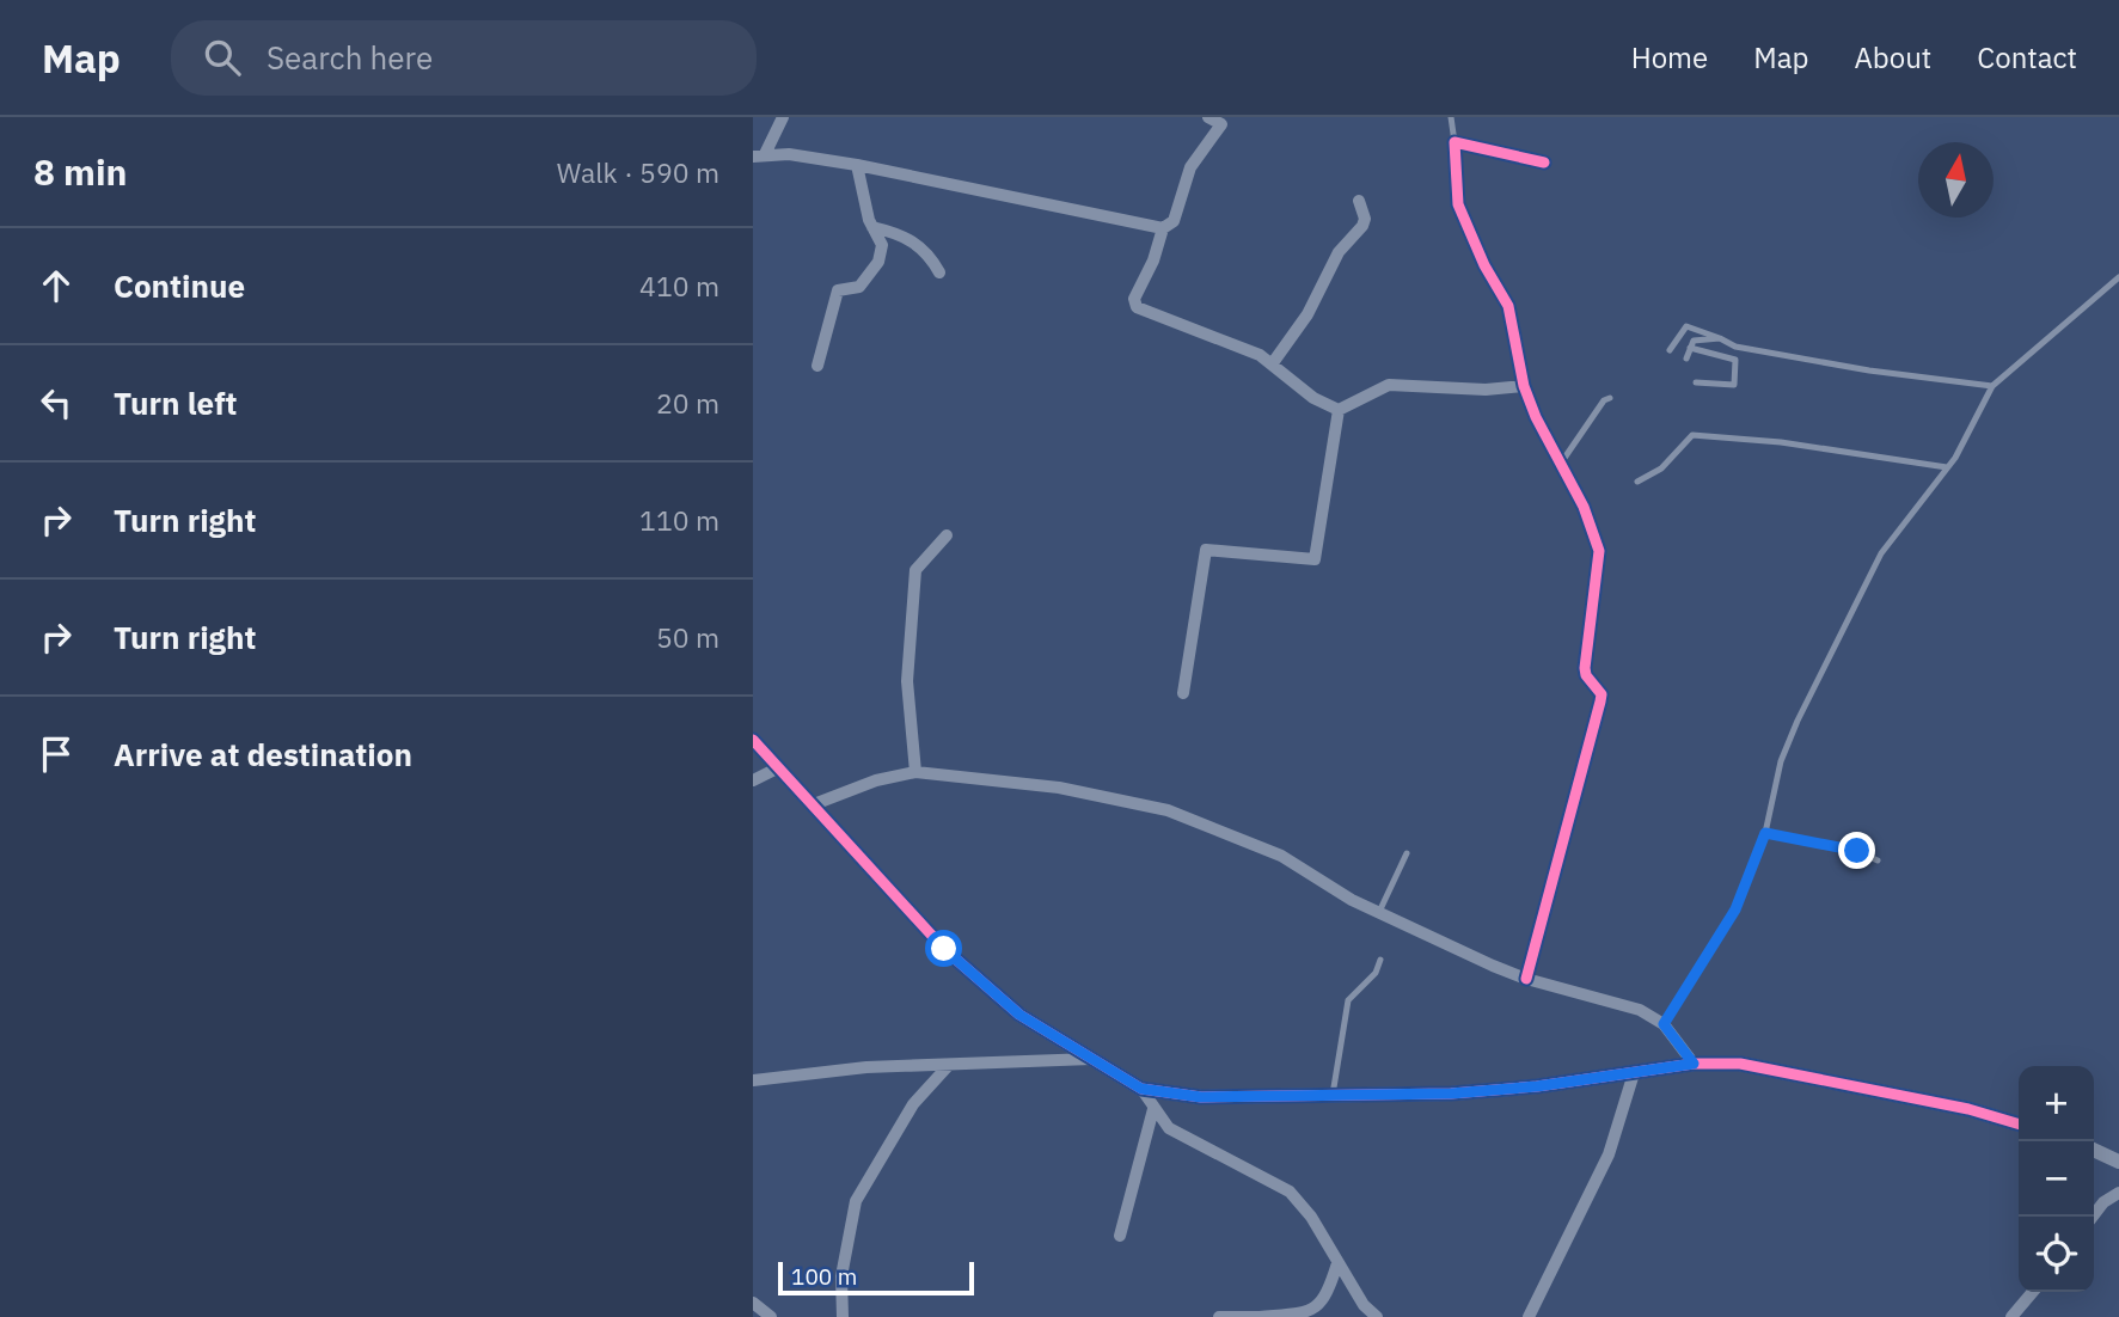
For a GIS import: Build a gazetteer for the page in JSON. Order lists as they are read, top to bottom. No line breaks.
{"scale_bar":"100 m","north":"top","page":{"header":"Map","search":"Search here","nav":["Home","Map","About","Contact"],"heading":["8 min","Walk · 590 m"],"list":[["Continue","410 m"],["Turn left","20 m"],["Turn right","110 m"],["Turn right","50 m"],"Arrive at destination"],"map_buttons":["+","−"],"scale":"100 m"}}
